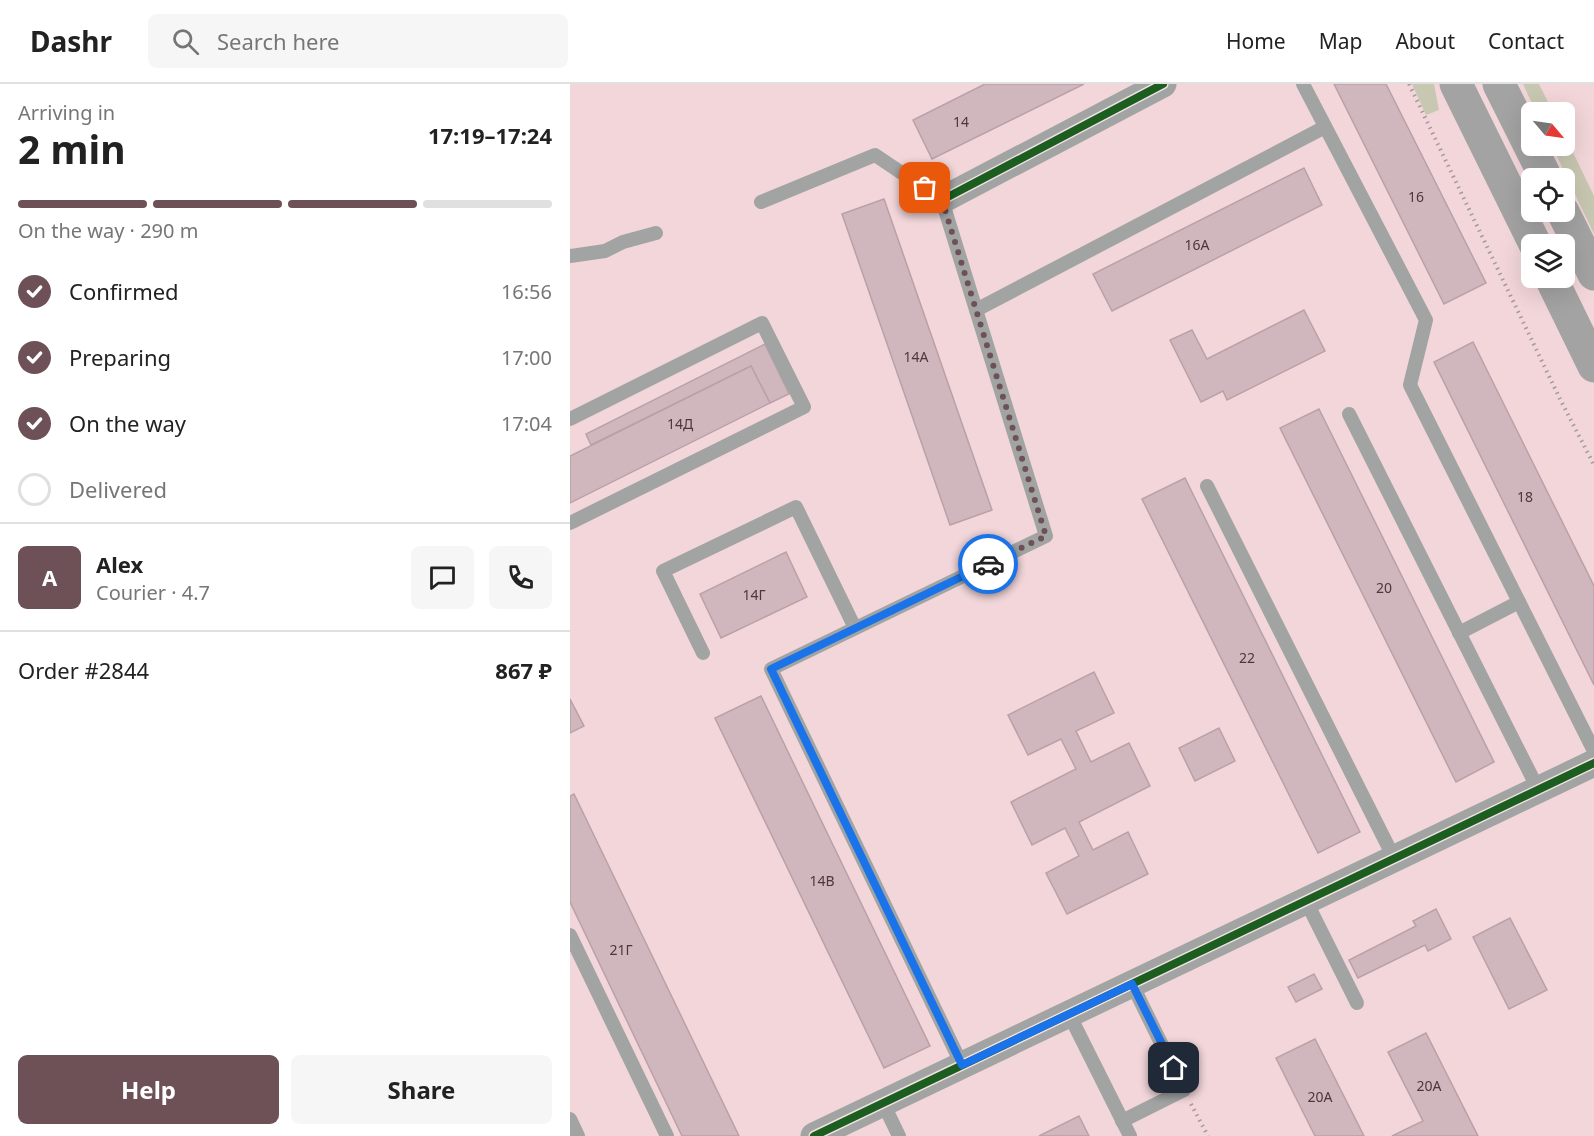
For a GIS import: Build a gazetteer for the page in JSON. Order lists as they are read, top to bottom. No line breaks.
{"house_numbers":["14","16","16А","14А","14Д","18","20","14Г","22","14В","21Г","20А","20А"],"north":"bottom right","page":{"header":"Dashr","search":"Search here","nav":["Home","Map","About","Contact"],"heading":["2 min","Arriving in","17:19–17:24"],"panel":["Alex","Courier · 4.7","Order #2844","867 ₽"],"bar":"On the way · 290 m","list":[["Confirmed","16:56"],["Preparing","17:00"],["On the way","17:04"],"Delivered"],"round":"A","buttons":["Help","Share"]}}
